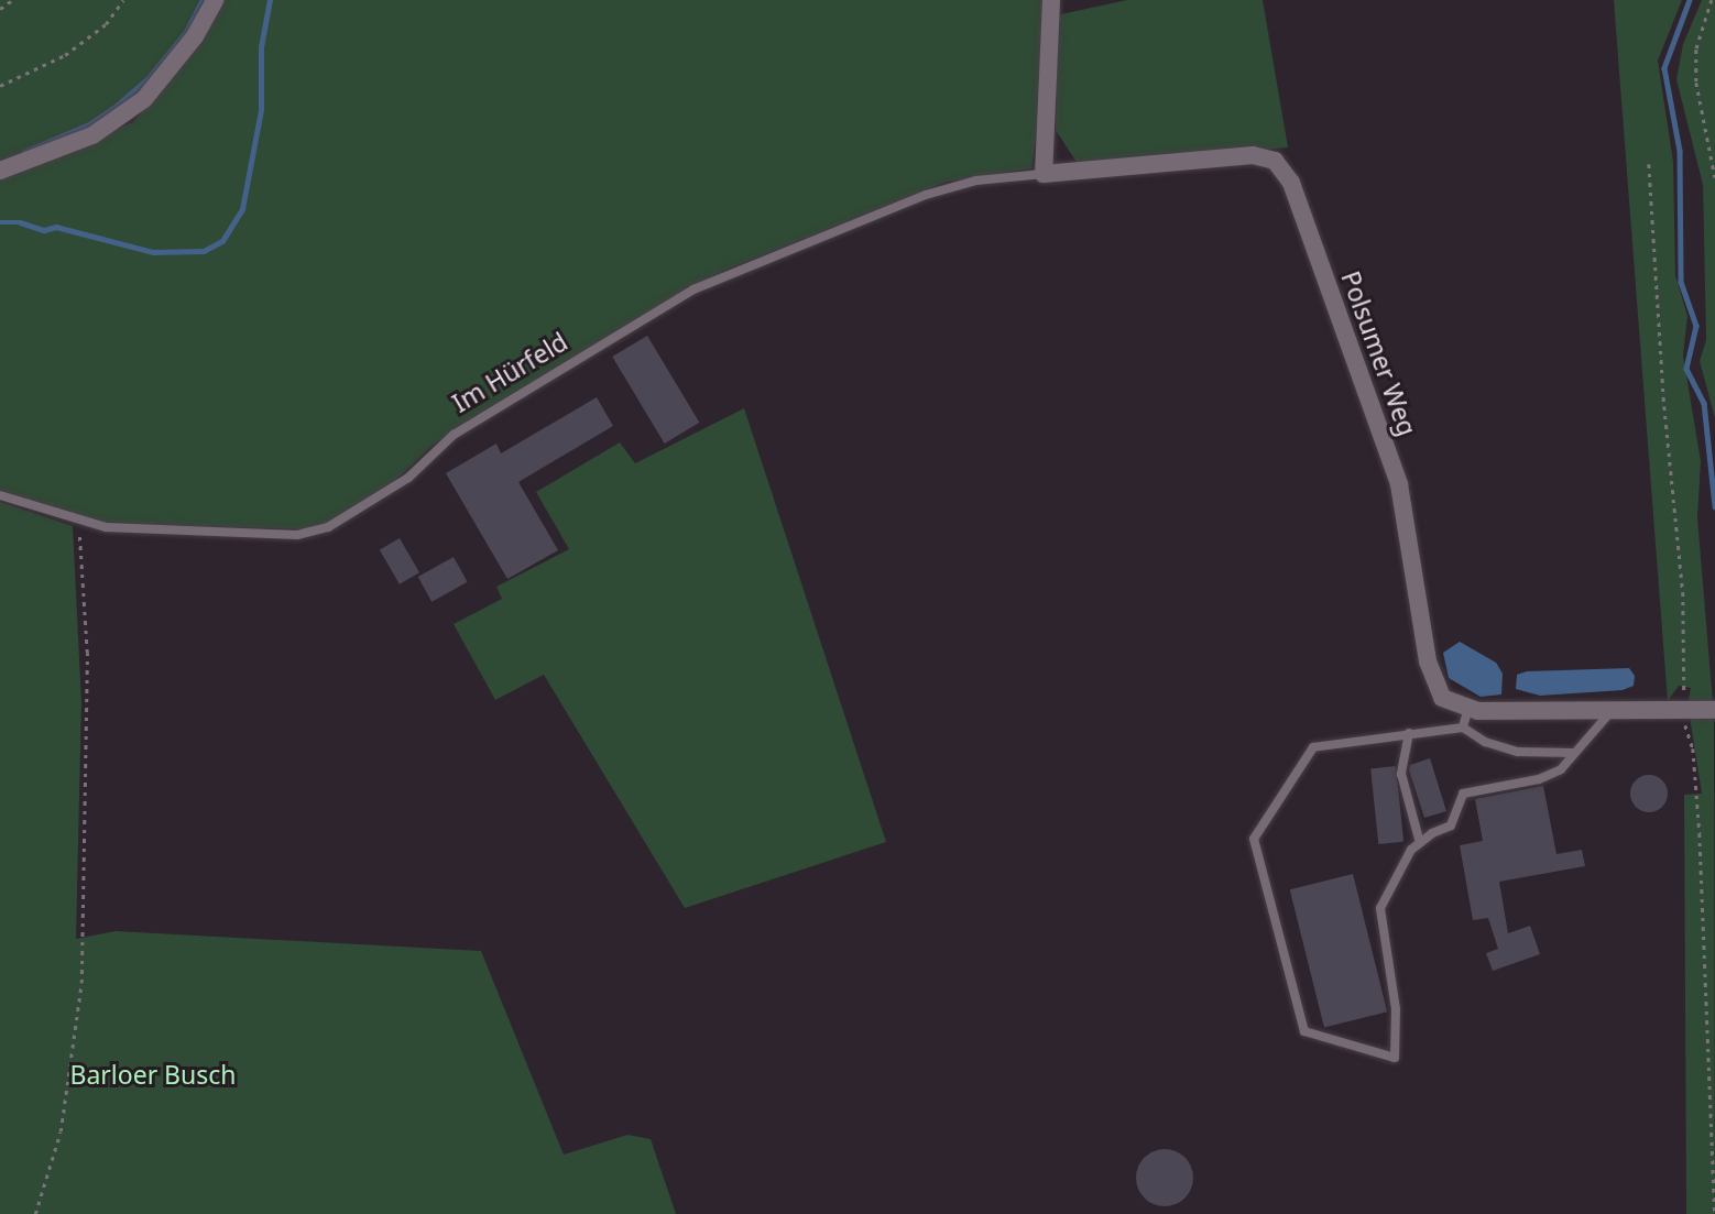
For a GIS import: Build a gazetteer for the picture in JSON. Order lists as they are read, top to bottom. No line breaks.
{"streets":{"street":["Polsumer Weg"],"lane":["Im Hürfeld"]},"crossings":[["Polsumer Weg","Im Hürfeld"]],"parks":["Barloer Busch"]}
